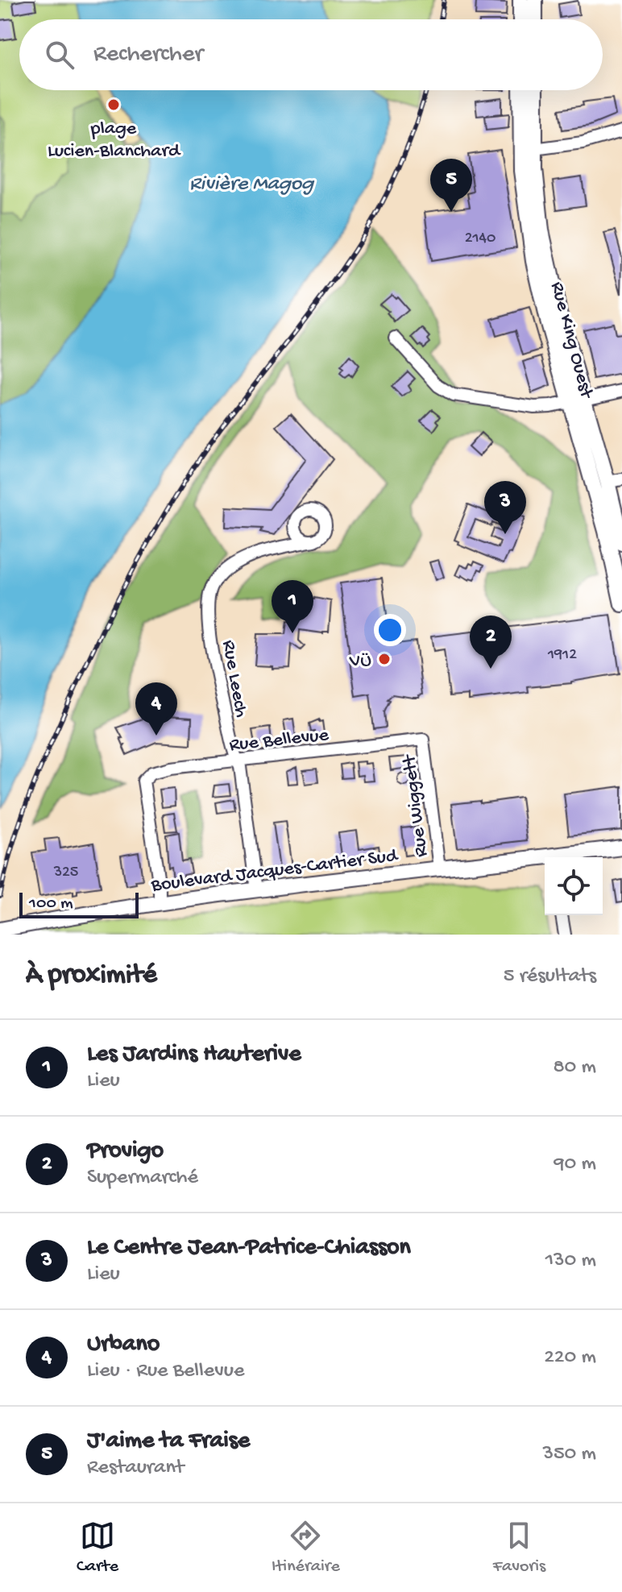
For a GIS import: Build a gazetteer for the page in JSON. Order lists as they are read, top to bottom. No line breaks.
{"streets":{"main road":["Rue King Ouest","Boulevard Jacques-Cartier Sud"],"street":["Rue Leech","Rue Bellevue","Rue Wiggett"]},"crossings":[["Rue Leech","Rue Bellevue"],["Rue Leech","Boulevard Jacques-Cartier Sud"],["Rue Bellevue","Rue Wiggett"],["Rue Bellevue","Boulevard Jacques-Cartier Sud"],["Rue Wiggett","Boulevard Jacques-Cartier Sud"]],"water":["Rivière Magog"],"places":["plage Lucien-Blanchard","VÜ"],"house_numbers":["2140","1912","325"],"scale_bar":"100 m","page":{"search":"Rechercher","pins":["5","3","1","2","4"],"scale":"100 m","heading":["À proximité","5 résultats"],"list":[{"mark":"1","name":"Les Jardins Hauterive","note":"Lieu","value":"80 m"},{"mark":"2","name":"Provigo","note":"Supermarché","value":"90 m"},{"mark":"3","name":"Le Centre Jean-Patrice-Chiasson","note":"Lieu","value":"130 m"},{"mark":"4","name":"Urbano","note":"Lieu · Rue Bellevue","value":"220 m"},{"mark":"5","name":"J'aime ta Fraise","note":"Restaurant","value":"350 m"}],"nav":["Carte","Itinéraire","Favoris"]}}
